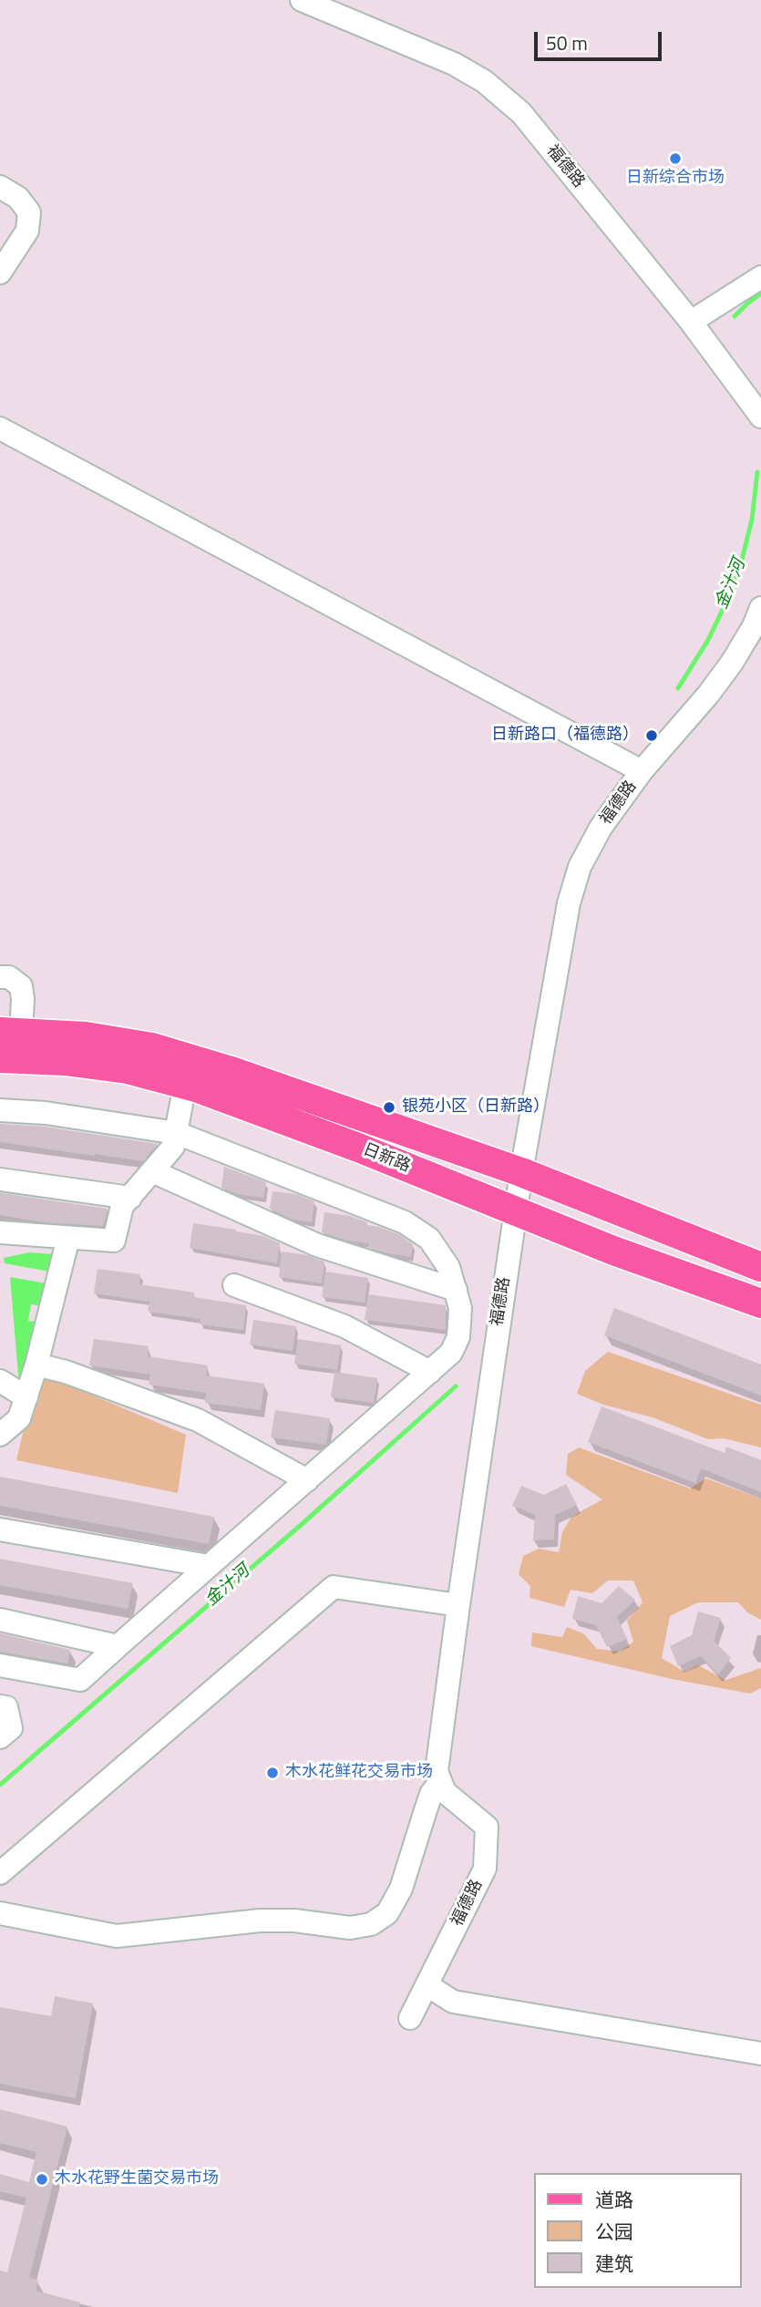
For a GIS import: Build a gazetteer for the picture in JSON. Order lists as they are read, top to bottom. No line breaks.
{"streets":{"main road":["日新路"],"street":["福德路"]},"crossings":[["福德路","日新路"]],"water":["金汁河"],"places":["日新综合市场","日新路口（福德路）","银苑小区（日新路）","木水花鲜花交易市场","木水花野生菌交易市场"],"legend":["道路","公园","建筑"],"scale_bar":"50 m"}
